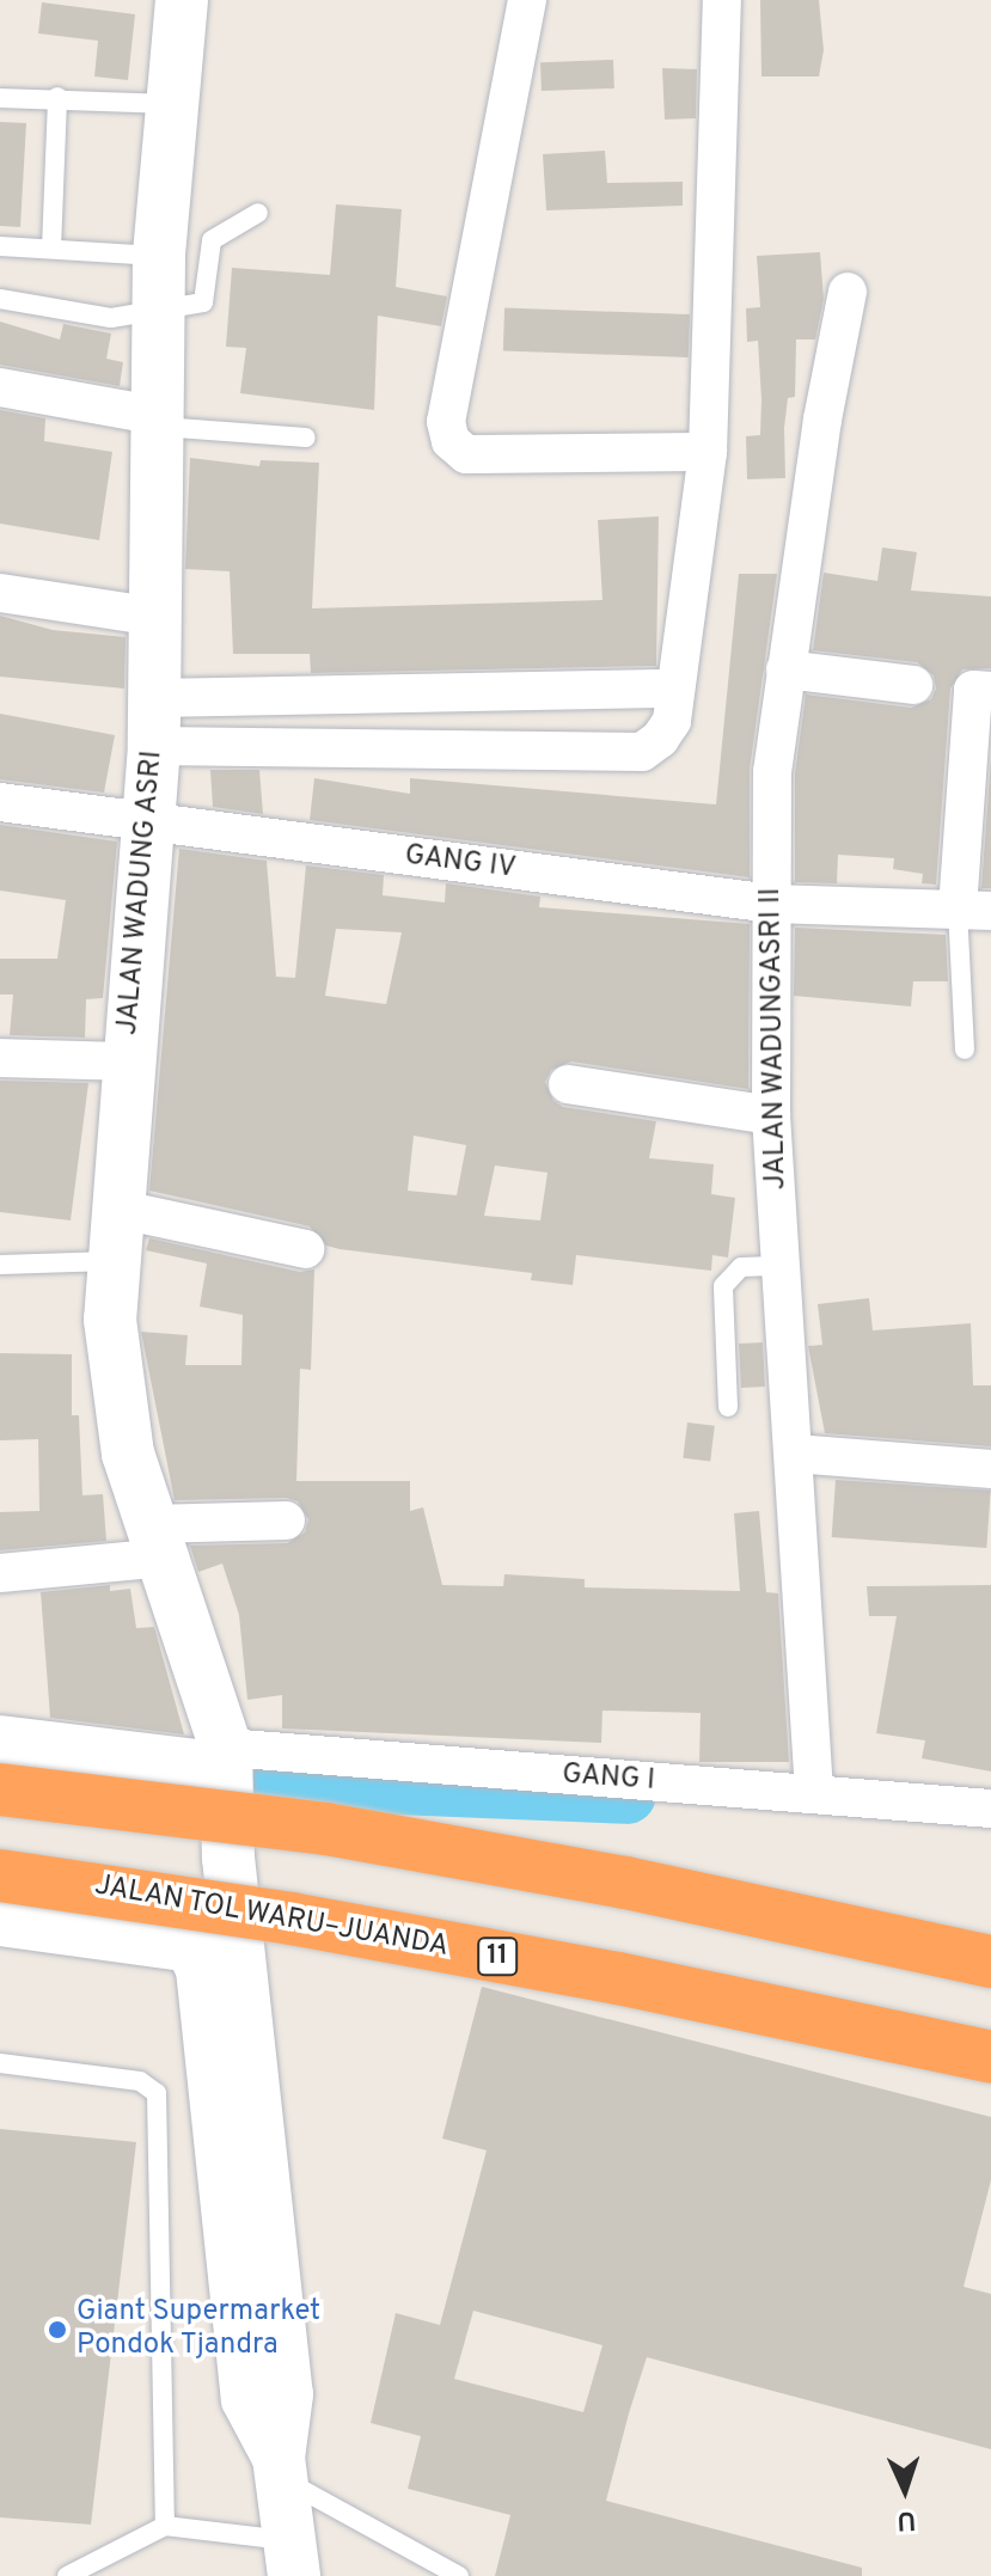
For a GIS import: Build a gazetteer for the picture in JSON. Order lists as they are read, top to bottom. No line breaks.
{"streets":{"highway":["JALAN TOL WARU–JUANDA","11"],"main road":["JALAN WADUNG ASRI"],"street":["GANG IV","JALAN WADUNGASRI II","GANG I"]},"crossings":[["GANG IV","JALAN WADUNG ASRI"],["GANG IV","JALAN WADUNGASRI II"],["JALAN WADUNG ASRI","GANG I"],["JALAN WADUNGASRI II","GANG I"]],"places":["Giant Supermarket Pondok Tjandra"],"north":"bottom"}
